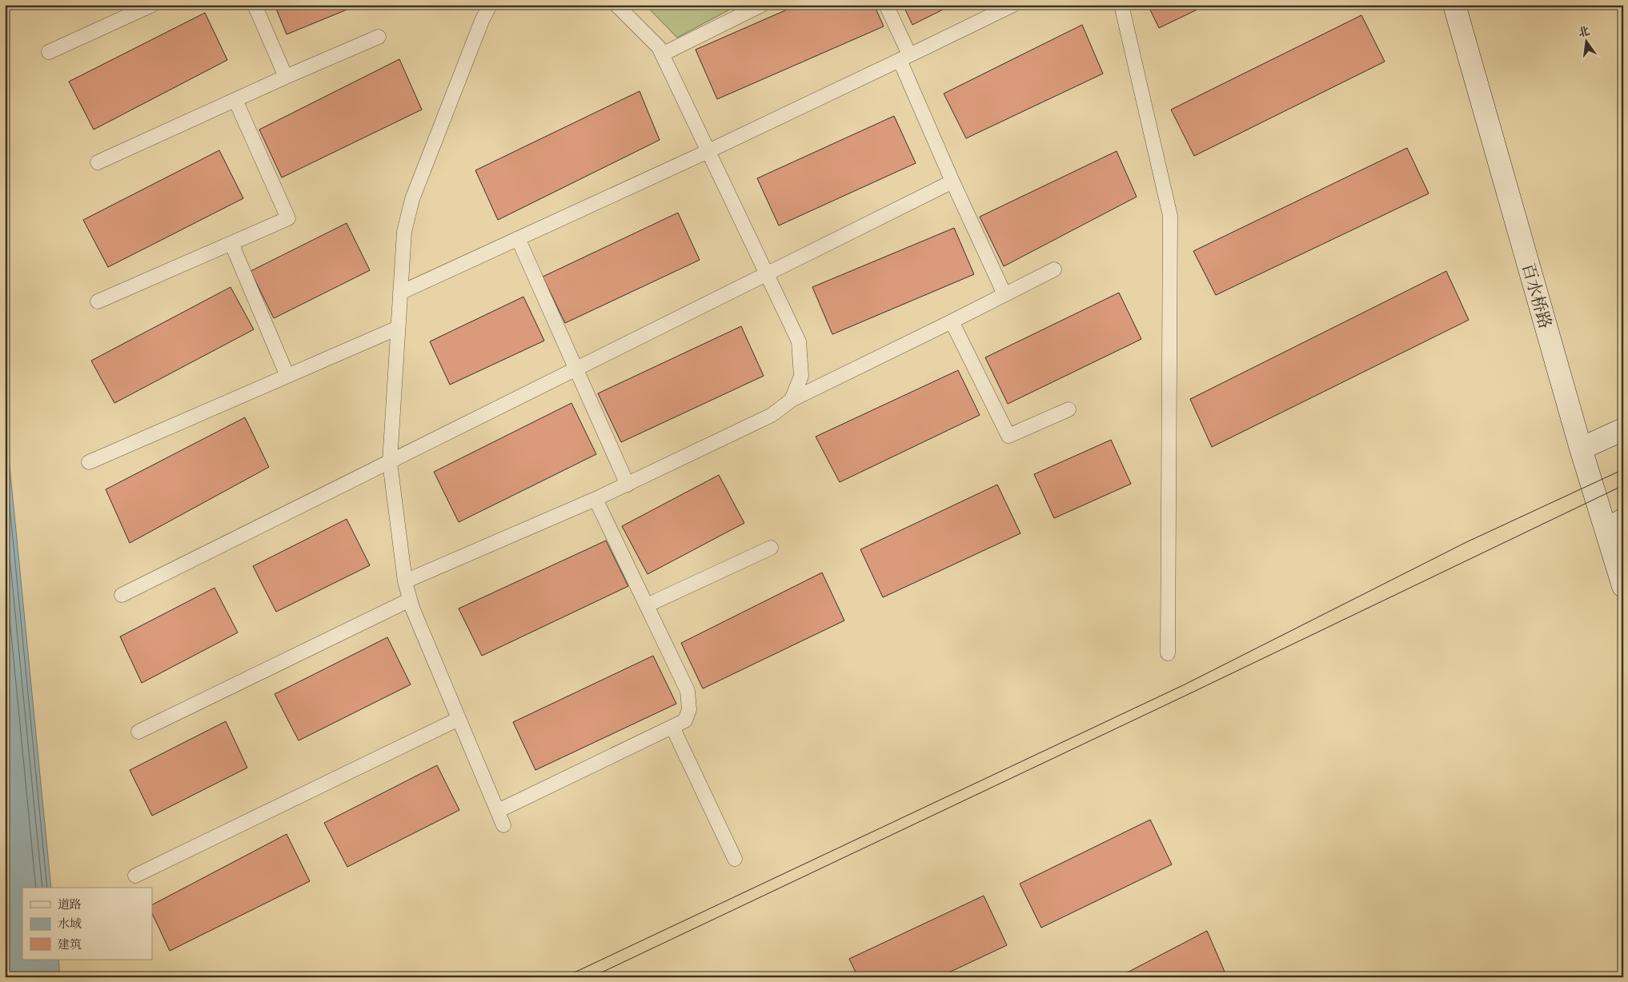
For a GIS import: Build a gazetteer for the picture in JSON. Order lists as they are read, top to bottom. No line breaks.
{"streets":{"street":["百水桥路"]},"legend":["道路","水域","建筑"],"north":"top"}
